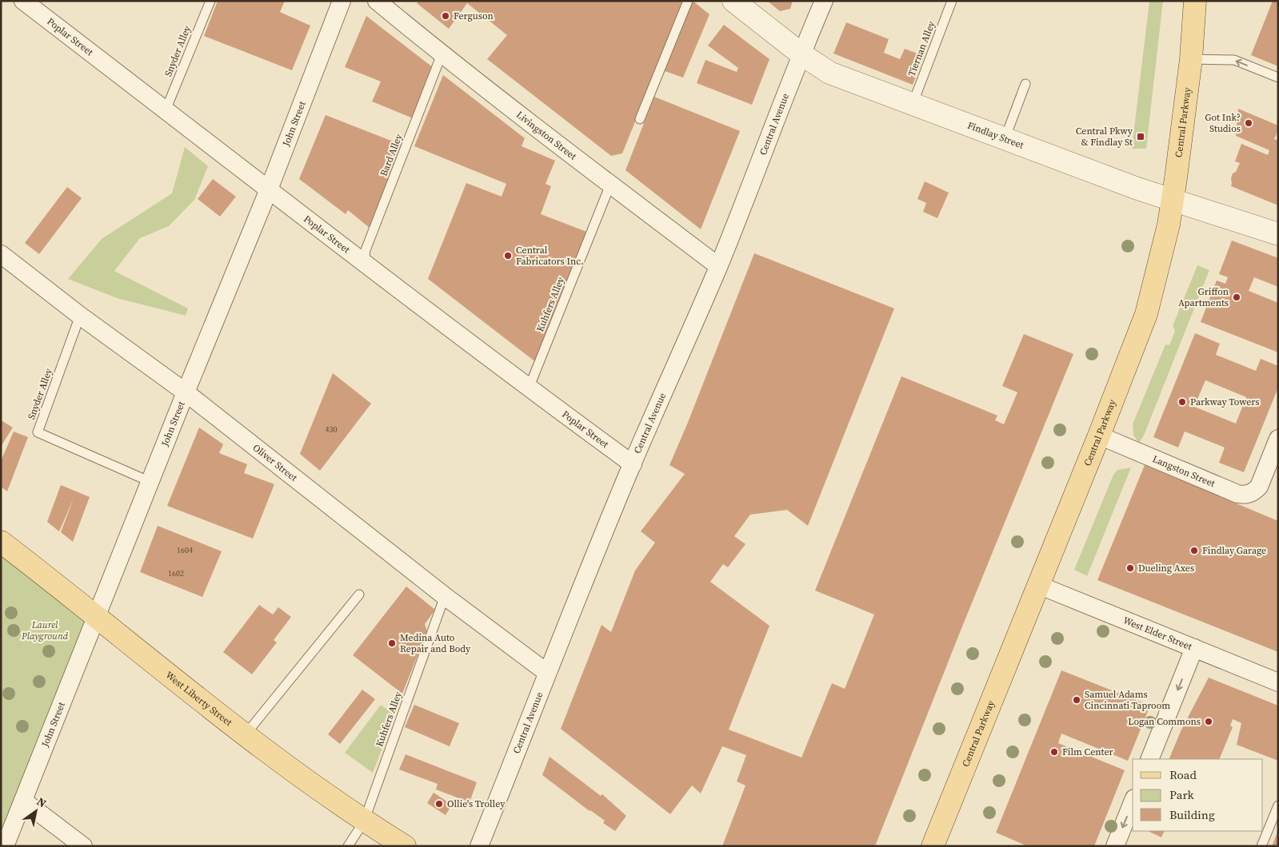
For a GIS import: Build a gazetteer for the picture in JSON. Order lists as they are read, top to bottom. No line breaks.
{"streets":{"main road":["Central Parkway","West Liberty Street"],"street":["Poplar Street","John Street","Central Avenue","Livingston Street","Findlay Street","Oliver Street","Langston Street","West Elder Street"],"lane":["Tiernan Alley","Snyder Alley","Bard Alley","Kuhfers Alley"]},"crossings":[["Poplar Street","Snyder Alley"],["Poplar Street","John Street"],["Poplar Street","Central Avenue"],["Poplar Street","Bard Alley"],["Poplar Street","Kuhfers Alley"],["Tiernan Alley","Findlay Street"],["Snyder Alley","John Street"],["Snyder Alley","Oliver Street"],["Central Parkway","Findlay Street"],["Central Parkway","Langston Street"],["Central Parkway","West Elder Street"],["John Street","Oliver Street"],["John Street","West Liberty Street"],["Central Avenue","Livingston Street"],["Central Avenue","Findlay Street"],["Central Avenue","Oliver Street"],["Livingston Street","Bard Alley"],["Livingston Street","Kuhfers Alley"],["Kuhfers Alley","Oliver Street"],["Kuhfers Alley","West Liberty Street"]],"parks":["Laurel Playground"],"places":{"other":["Ferguson","Got Ink? Studios","Central Fabricators Inc.","Griffon Apartments","Parkway Towers","Findlay Garage","Dueling Axes","Medina Auto Repair and Body","Samuel Adams Cincinnati Taproom","Logan Commons","Film Center","Ollie's Trolley"],"transit":["Central Pkwy & Findlay St"]},"house_numbers":["430","1604","1602"],"legend":["Road","Park","Building"],"north":"top right"}
